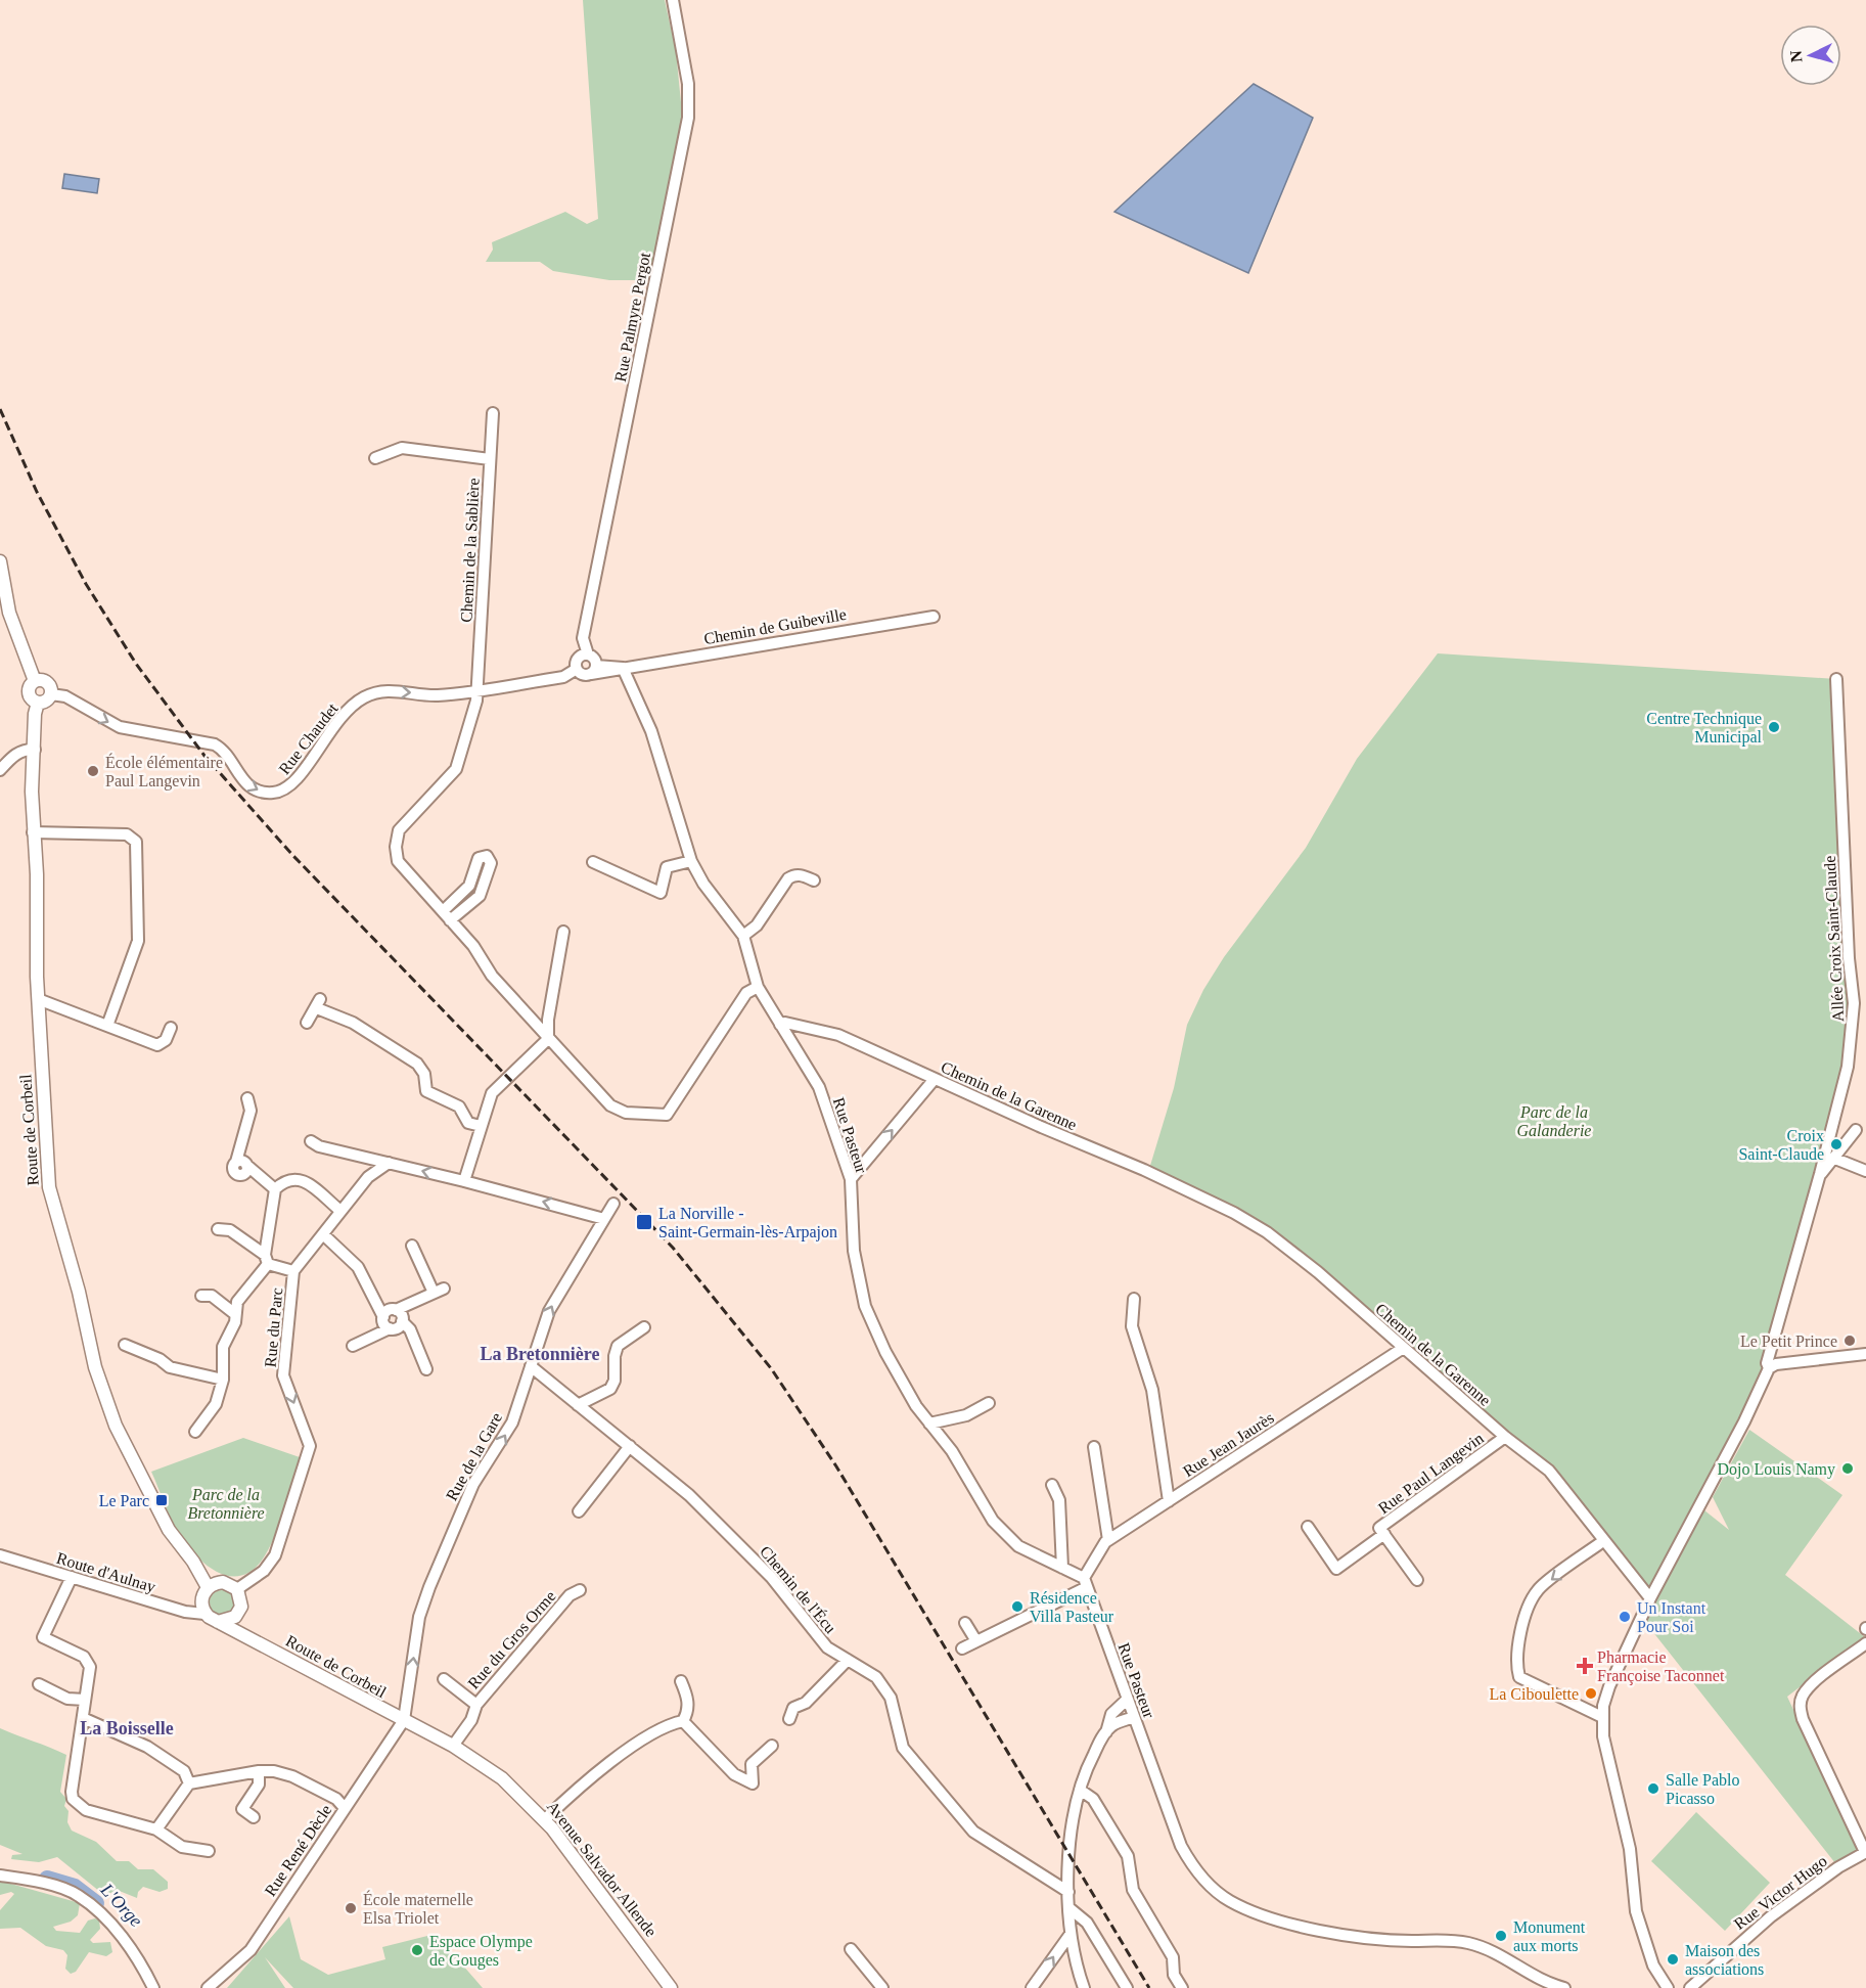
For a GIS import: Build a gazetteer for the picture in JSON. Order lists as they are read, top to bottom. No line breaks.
{"streets":{"main road":["Route de Corbeil","Avenue Salvador Allende"],"street":["Rue Palmyre Pergot","Chemin de la Sablière","Chemin de Guibeville","Rue Chaudet","Allée Croix Saint-Claude","Chemin de la Garenne","Rue Pasteur","Rue du Parc","Rue Jean Jaurès","Rue de la Gare","Rue Paul Langevin","Route d'Aulnay","Chemin de l'Écu","Rue du Gros Orme","Rue René Dècle","Rue Victor Hugo"]},"crossings":[["Chemin de la Sablière","Rue Chaudet"],["Chemin de la Sablière","Rue Pasteur"],["Rue Chaudet","Route de Corbeil"],["Allée Croix Saint-Claude","Chemin de la Garenne"],["Chemin de la Garenne","Rue Pasteur"],["Chemin de la Garenne","Rue Jean Jaurès"],["Chemin de la Garenne","Rue Paul Langevin"],["Route de Corbeil","Rue du Parc"],["Route de Corbeil","Rue de la Gare"],["Route de Corbeil","Route d'Aulnay"],["Route de Corbeil","Rue René Dècle"],["Route de Corbeil","Avenue Salvador Allende"],["Rue Pasteur","Rue Jean Jaurès"],["Rue du Parc","Route d'Aulnay"],["Rue de la Gare","Chemin de l'Écu"],["Rue de la Gare","Rue René Dècle"],["Rue de la Gare","Avenue Salvador Allende"],["Rue du Gros Orme","Avenue Salvador Allende"],["Rue René Dècle","Avenue Salvador Allende"]],"one_way":["Rue Chaudet","Rue de la Gare"],"districts":["La Bretonnière","La Boisselle"],"water":["L'Orge"],"parks":["Parc de la Galanderie","Parc de la Bretonnière"],"places":{"other":["Centre Technique Municipal","École élémentaire Paul Langevin","Croix Saint-Claude","Le Petit Prince","Dojo Louis Namy","Résidence Villa Pasteur","Un Instant Pour Soi","La Ciboulette","Salle Pablo Picasso","École maternelle Elsa Triolet","Monument aux morts","Espace Olympe de Gouges","Maison des associations"],"transit":["La Norville - Saint-Germain-lès-Arpajon","Le Parc"],"health":["Pharmacie Françoise Taconnet"]},"north":"left"}
